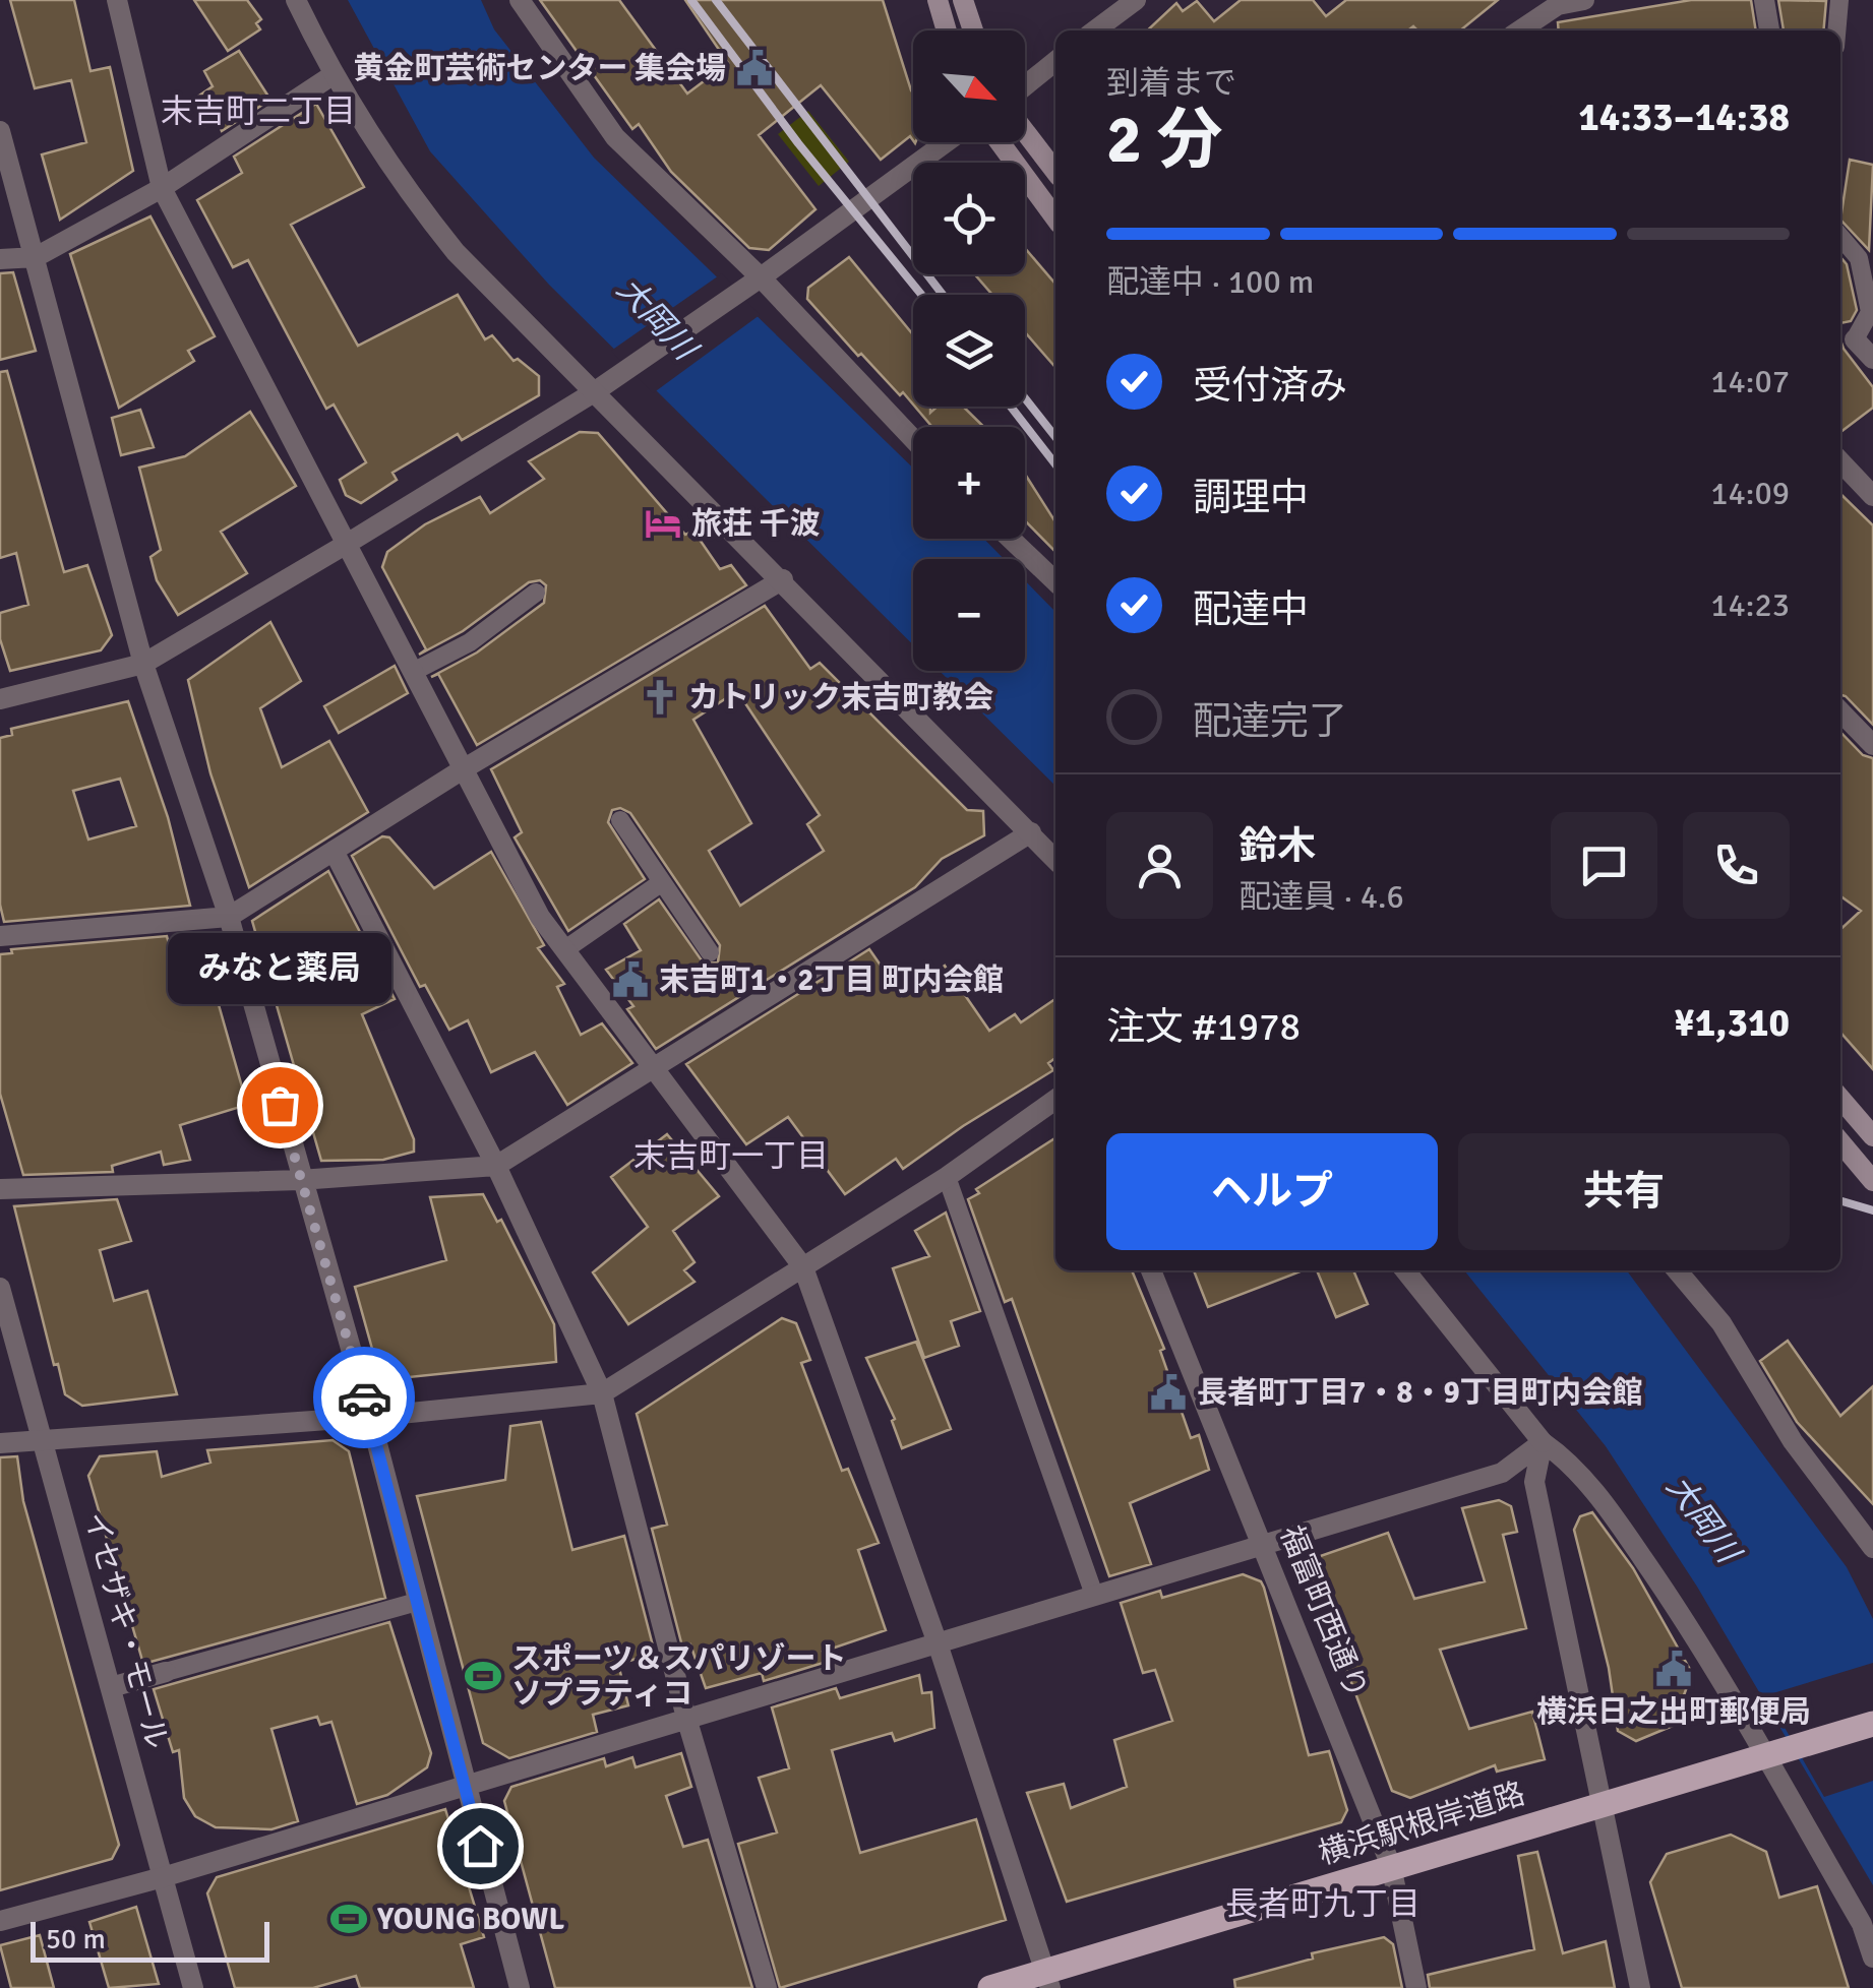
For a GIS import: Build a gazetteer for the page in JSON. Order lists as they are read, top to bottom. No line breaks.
{"streets":{"main road":["横浜駅根岸道路"],"street":["福富町西通り","イセザキ・モール"]},"crossings":[["福富町西通り","横浜駅根岸道路"]],"districts":["末吉町二丁目","末吉町一丁目","長者町九丁目"],"water":["大岡川"],"places":{"public building":["黄金町芸術センター 集会場","末吉町1・2丁目 町内会館","長者町丁目7・8・9丁目町内会館","横浜日之出町郵便局"],"hotel":["旅荘 千波"],"church":["カトリック末吉町教会"],"other":["みなと薬局"],"sports":["スポーツ＆スパリゾート ソプラティコ","YOUNG BOWL"]},"scale_bar":"50 m","north":"bottom right","page":{"map_buttons":["+","−"],"heading":["2 分","到着まで","14:33–14:38"],"panel":["鈴木","配達員 · 4.6","注文 #1978","¥1,310"],"bar":"配達中 · 100 m","list":[["受付済み","14:07"],["調理中","14:09"],["配達中","14:23"],"配達完了"],"bubble":"みなと薬局","buttons":["ヘルプ","共有"],"scale":"50 m"}}
